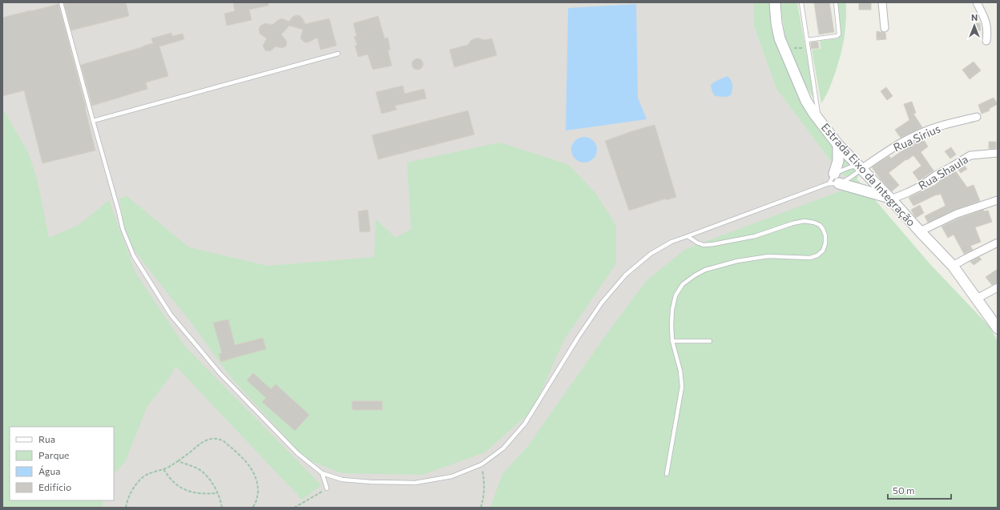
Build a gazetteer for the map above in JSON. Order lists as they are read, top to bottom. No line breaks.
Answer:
{"streets":{"main road":["Estrada Eixo da Integração"],"street":["Rua Sirius","Rua Shaula"]},"crossings":[["Rua Sirius","Estrada Eixo da Integração"],["Rua Shaula","Estrada Eixo da Integração"]],"legend":["Rua","Parque","Água","Edifício"],"scale_bar":"50 m","north":"top"}
